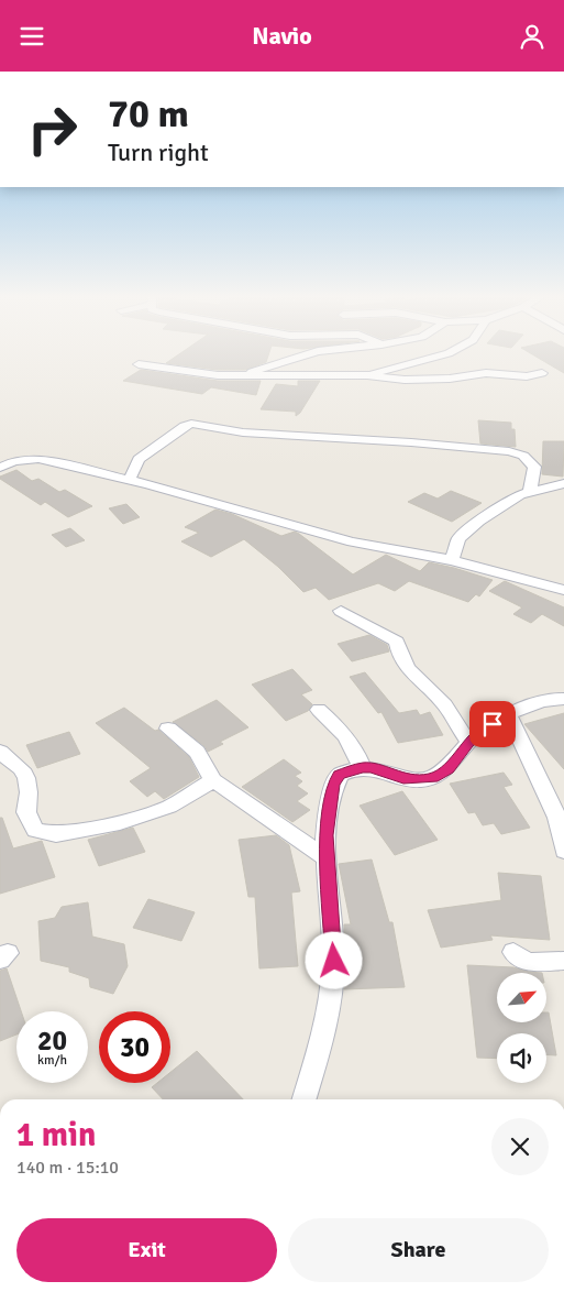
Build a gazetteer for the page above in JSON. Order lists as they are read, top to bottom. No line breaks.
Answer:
{"north":"top right","page":{"header":"Navio","turn":["70 m","Turn right"],"speed":"20 km/h","limit":"30","heading":["1 min","140 m · 15:10"],"buttons":["Exit","Share"]}}
